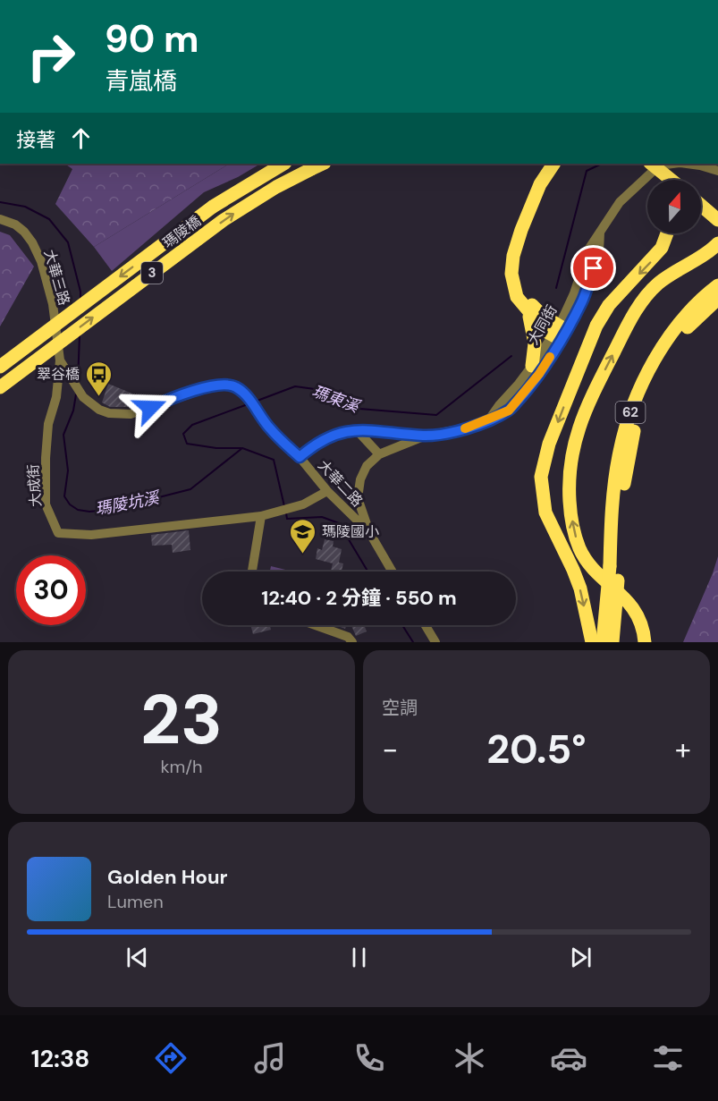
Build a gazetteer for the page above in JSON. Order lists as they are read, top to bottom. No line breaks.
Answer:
{"streets":{"highway":["瑪陵橋","3","62"],"street":["大華三路","大同街","大華二路","大成街"]},"crossings":[["大華三路","大華二路"],["大華三路","大成街"],["大華二路","大成街"]],"water":["瑪東溪","瑪陵坑溪"],"places":{"bus stop":["翠谷橋"],"school or university":["瑪陵國小"]},"north":"top","page":{"turn":["90 m","青嵐橋"],"then":"接著","limit":"30","trip":"12:40 · 2 分鐘 · 550 m","tile":[["23","km/h"],"空調"],"heat":["−","20.5°","+"],"song":["Golden Hour","Lumen"],"tabs":"12:38"}}
